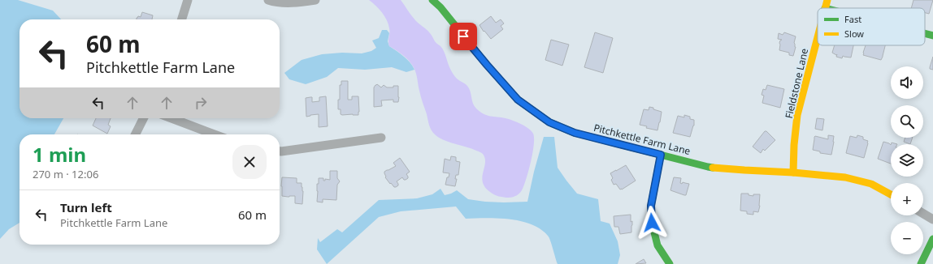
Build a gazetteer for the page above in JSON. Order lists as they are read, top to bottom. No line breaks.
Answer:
{"streets":{"street":["Fieldstone Lane","Pitchkettle Farm Lane"]},"crossings":[["Fieldstone Lane","Pitchkettle Farm Lane"]],"legend":["Fast","Slow"],"page":{"turn":["60 m","Pitchkettle Farm Lane"],"map_buttons":["+","−"],"heading":["1 min","270 m · 12:06"],"list":[{"name":"Turn left","note":"Pitchkettle Farm Lane","value":"60 m"}]}}
